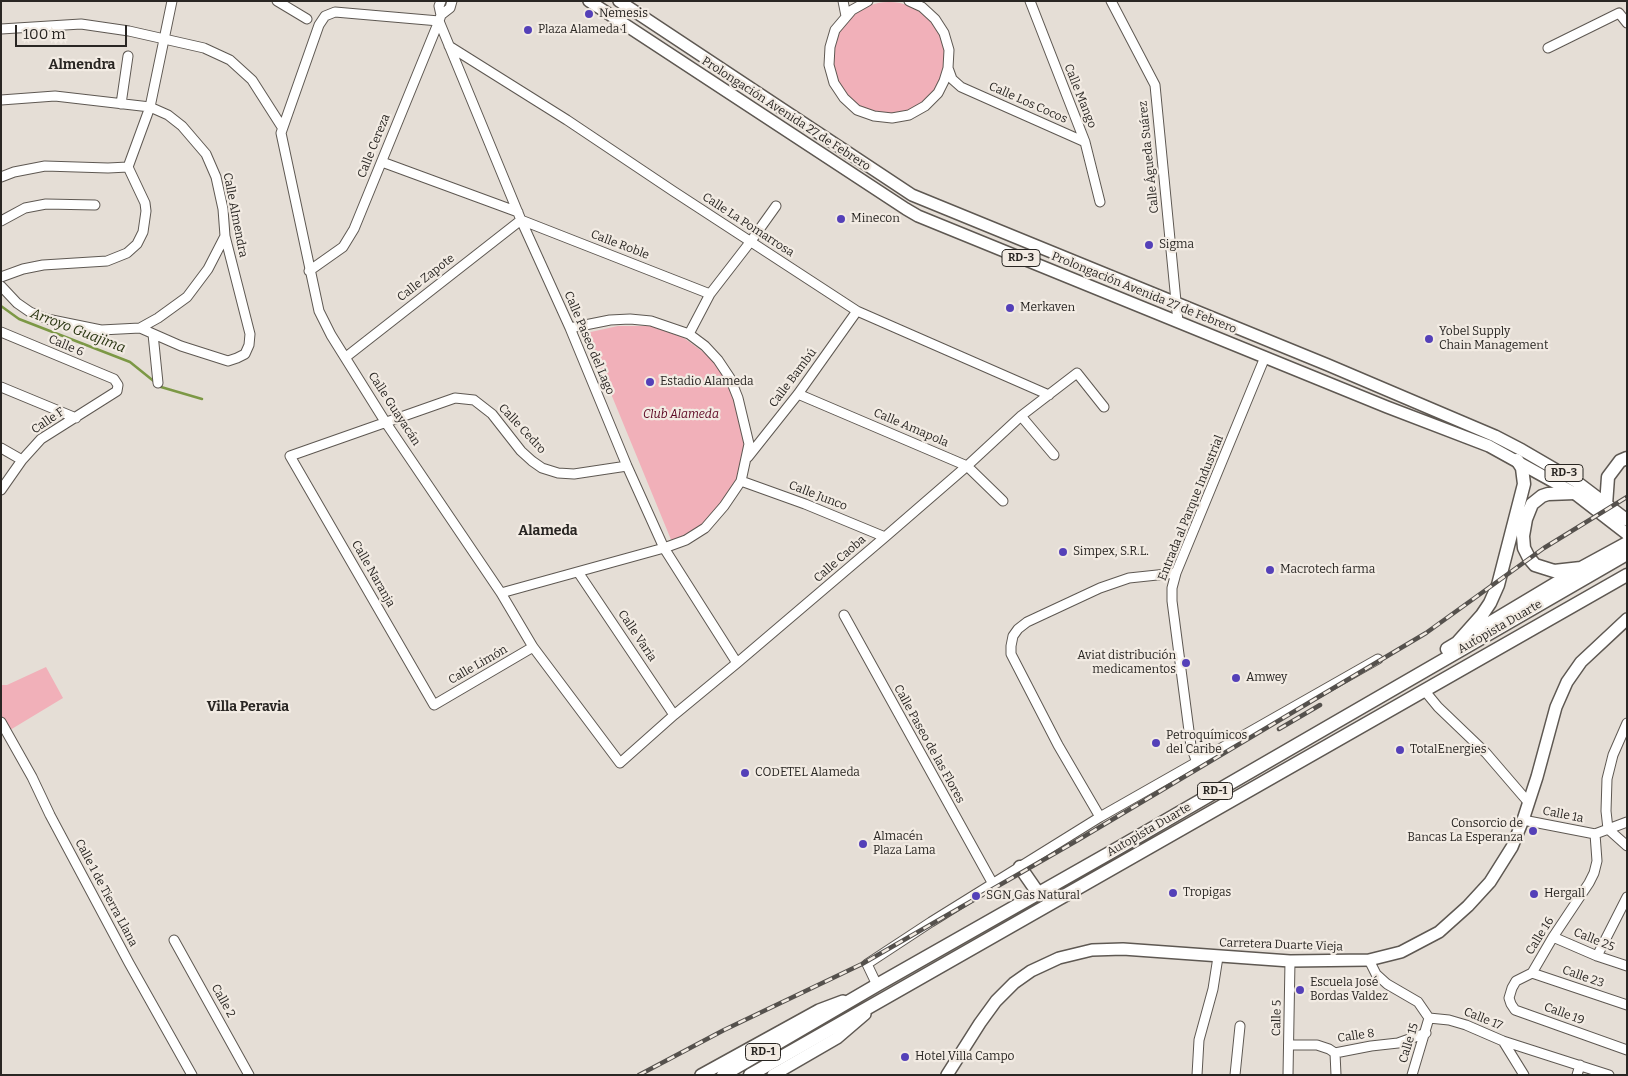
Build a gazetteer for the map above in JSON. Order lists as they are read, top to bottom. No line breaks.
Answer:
{"streets":{"highway":["Autopista Duarte","RD-1"],"main road":["Prolongación Avenida 27 de Febrero","RD-3","Carretera Duarte Vieja"],"street":["Calle Mango","Calle Los Cocos","Calle Cereza","Calle Águeda Suárez","Calle Almendra","Calle La Pomarrosa","Calle Roble","Calle Zapote","Calle Paseo del Lago","Calle 6","Calle Bambú","Calle Guayacán","Calle F","Calle Amapola","Calle Cedro","Calle Junco","Entrada al Parque Industrial","Calle Caoba","Calle Naranja","Calle Varia","Calle Limón","Calle Paseo de las Flores","Calle 1a","Calle 1 de Tierra Llana","Calle 16","Calle 25","Calle 23","Calle 2","Calle 19","Calle 5","Calle 17","Calle 8","Calle 15"]},"crossings":[["Calle Mango","Calle Los Cocos"],["Prolongación Avenida 27 de Febrero","Calle Águeda Suárez"],["Prolongación Avenida 27 de Febrero","Entrada al Parque Industrial"],["Calle Cereza","Calle Roble"],["Calle Cereza","Calle Paseo del Lago"],["Calle Cereza","Calle Guayacán"],["Calle La Pomarrosa","Calle Paseo del Lago"],["Calle La Pomarrosa","Calle Bambú"],["Calle La Pomarrosa","Calle Caoba"],["Calle Roble","Calle Zapote"],["Calle Roble","Calle Paseo del Lago"],["Calle Zapote","Calle Paseo del Lago"],["Calle Zapote","Calle Guayacán"],["Calle Paseo del Lago","Calle Guayacán"],["Calle Paseo del Lago","Calle Cedro"],["Calle Paseo del Lago","Calle Caoba"],["Calle 6","Calle F"],["Calle Bambú","Calle Amapola"],["Calle Guayacán","Calle Cedro"],["Calle Guayacán","Calle Caoba"],["Calle Guayacán","Calle Limón"],["Calle Amapola","Calle Caoba"],["Calle Cedro","Calle Naranja"],["Calle Junco","Calle Caoba"],["Calle Caoba","Calle Varia"],["Calle Naranja","Calle Limón"],["Calle 1a","Calle 16"],["Calle 1a","Carretera Duarte Vieja"],["Calle 16","Calle 25"],["Calle 16","Calle 23"],["Calle 16","Calle 19"],["Carretera Duarte Vieja","Calle 5"],["Calle 5","Calle 8"],["Calle 17","Calle 15"],["Calle 8","Calle 15"]],"districts":["Almendra","Alameda","Villa Peravia"],"water":["Arroyo Guajima"],"parks":["Club Alameda"],"places":["Nemesis","Plaza Alameda 1","Minecon","Sigma","Merkaven","Yobel Supply Chain Management","Estadio Alameda","Simpex, S.R.L.","Macrotech farma","Aviat distribución medicamentos","Amwey","Petroquímicos del Caribe","TotalEnergies","CODETEL Alameda","Consorcio de Bancas La Esperanza","Almacén Plaza Lama","Tropigas","Hergall","SGN Gas Natural","Escuela José Bordas Valdez","Hotel Villa Campo"],"scale_bar":"100 m"}
